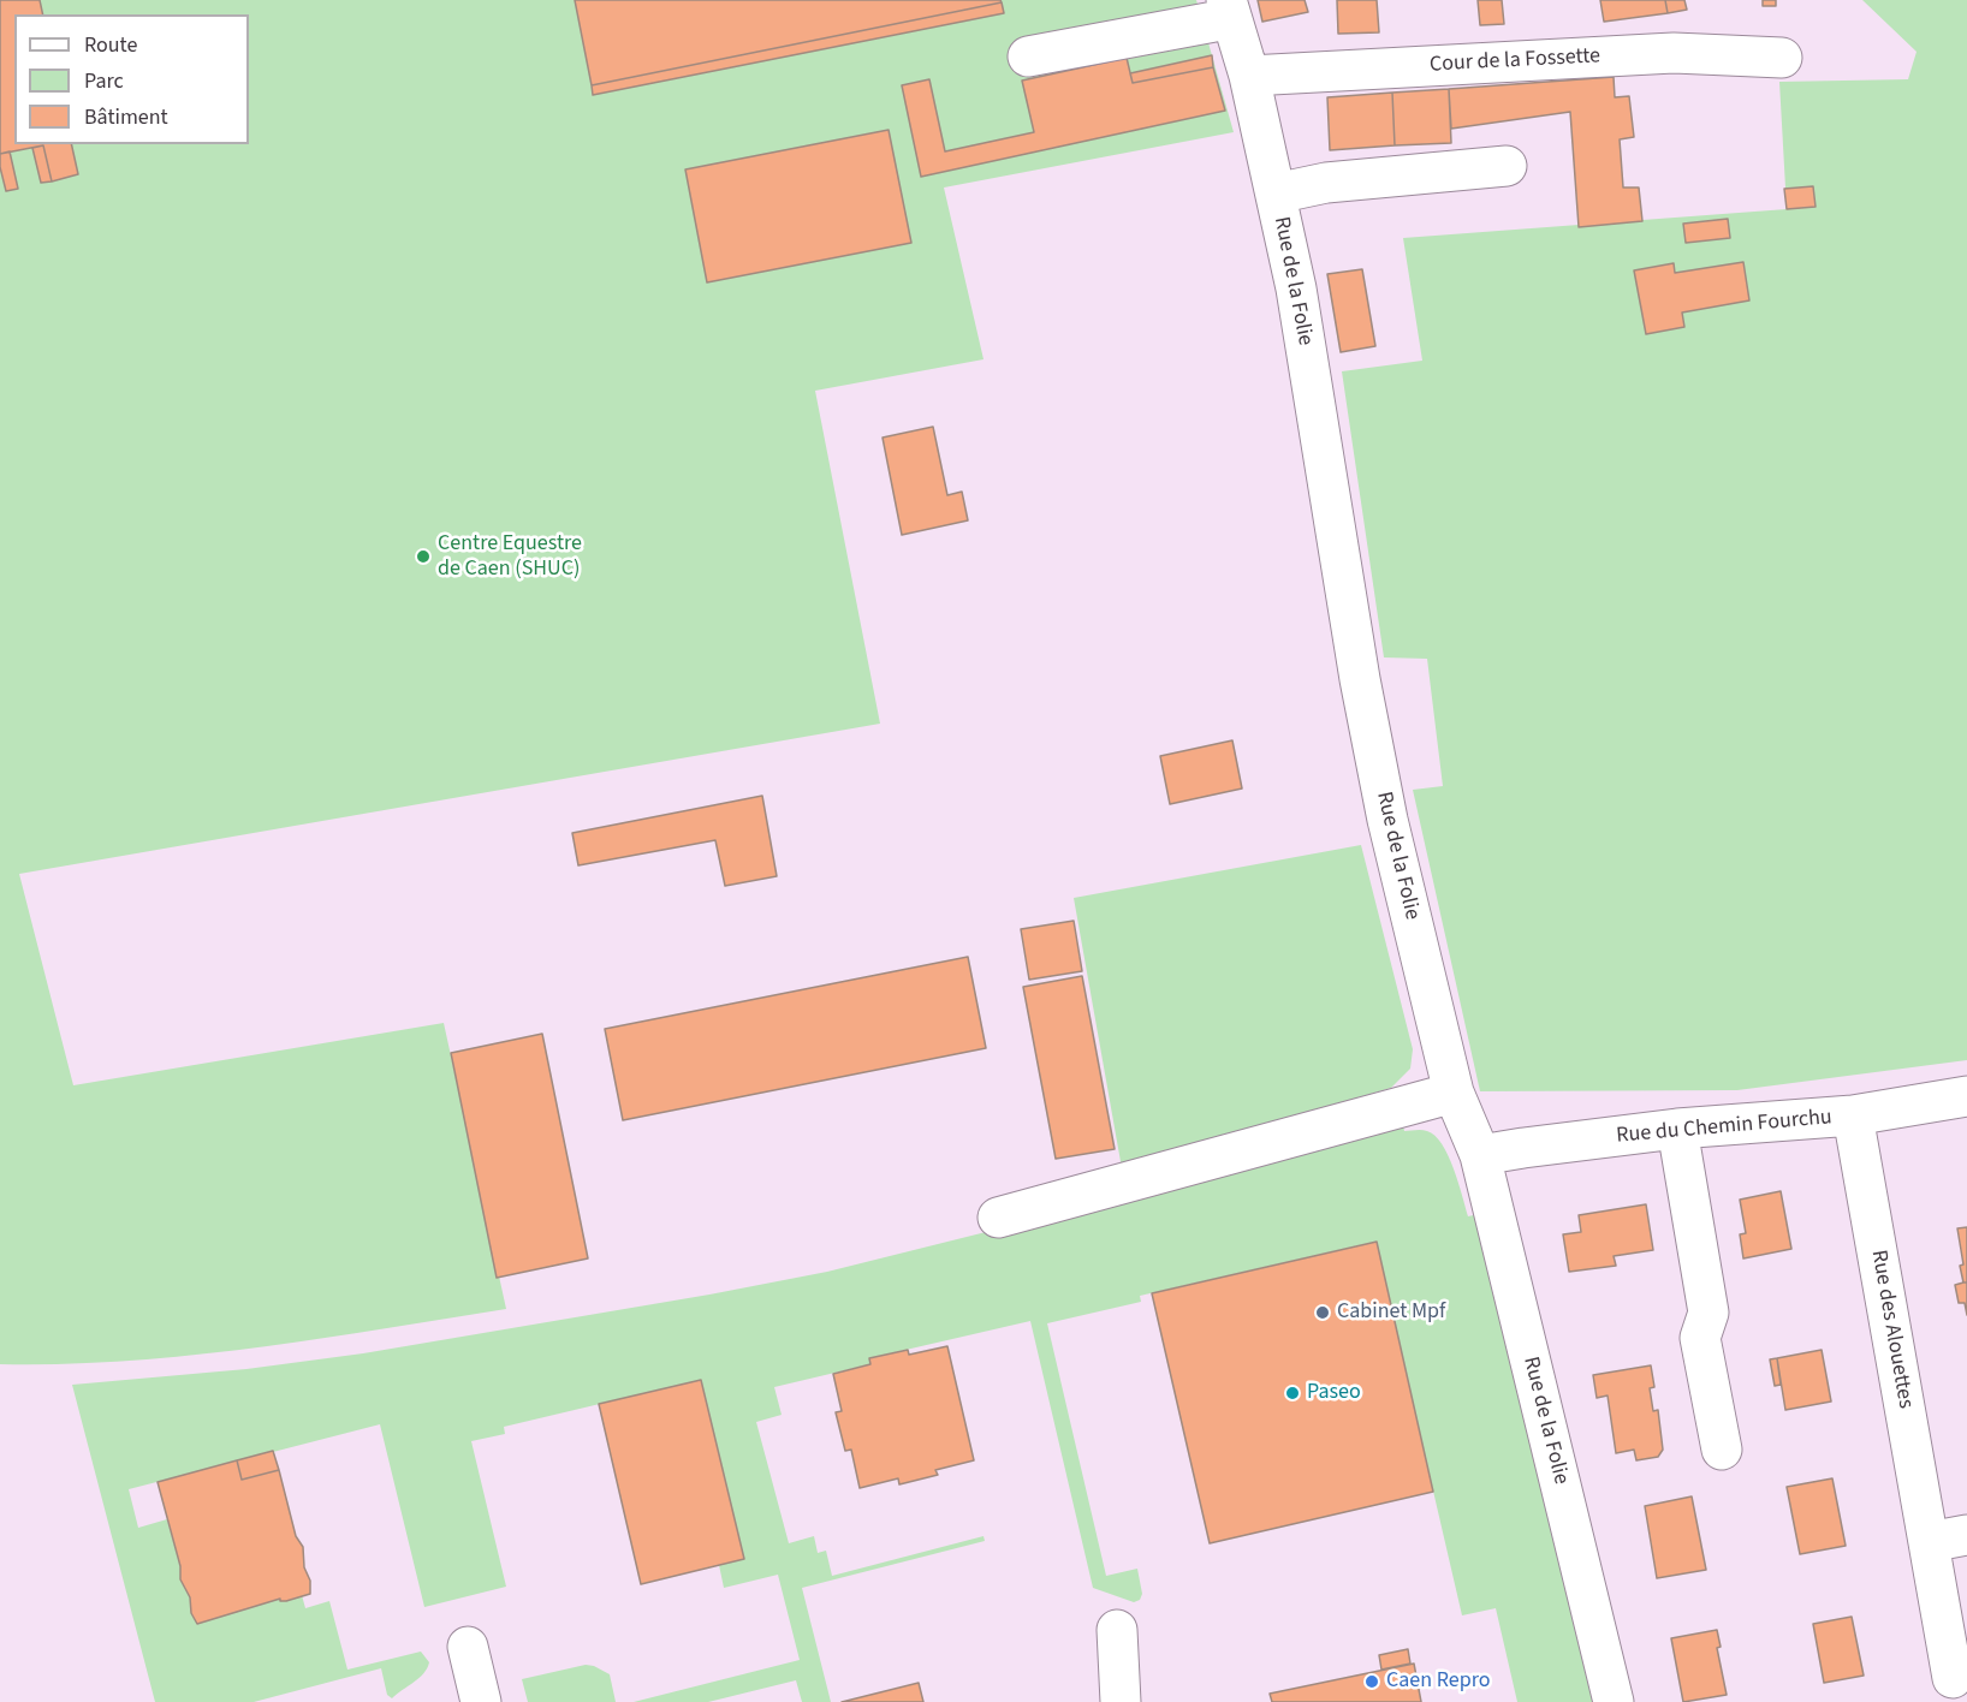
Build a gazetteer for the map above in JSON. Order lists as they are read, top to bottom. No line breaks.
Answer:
{"streets":{"street":["Cour de la Fossette","Rue de la Folie","Rue du Chemin Fourchu","Rue des Alouettes"]},"crossings":[["Cour de la Fossette","Rue de la Folie"],["Rue de la Folie","Rue du Chemin Fourchu"],["Rue du Chemin Fourchu","Rue des Alouettes"]],"places":["Centre Equestre de Caen (SHUC)","Cabinet Mpf","Paseo","Caen Repro"],"legend":["Route","Parc","Bâtiment"]}
